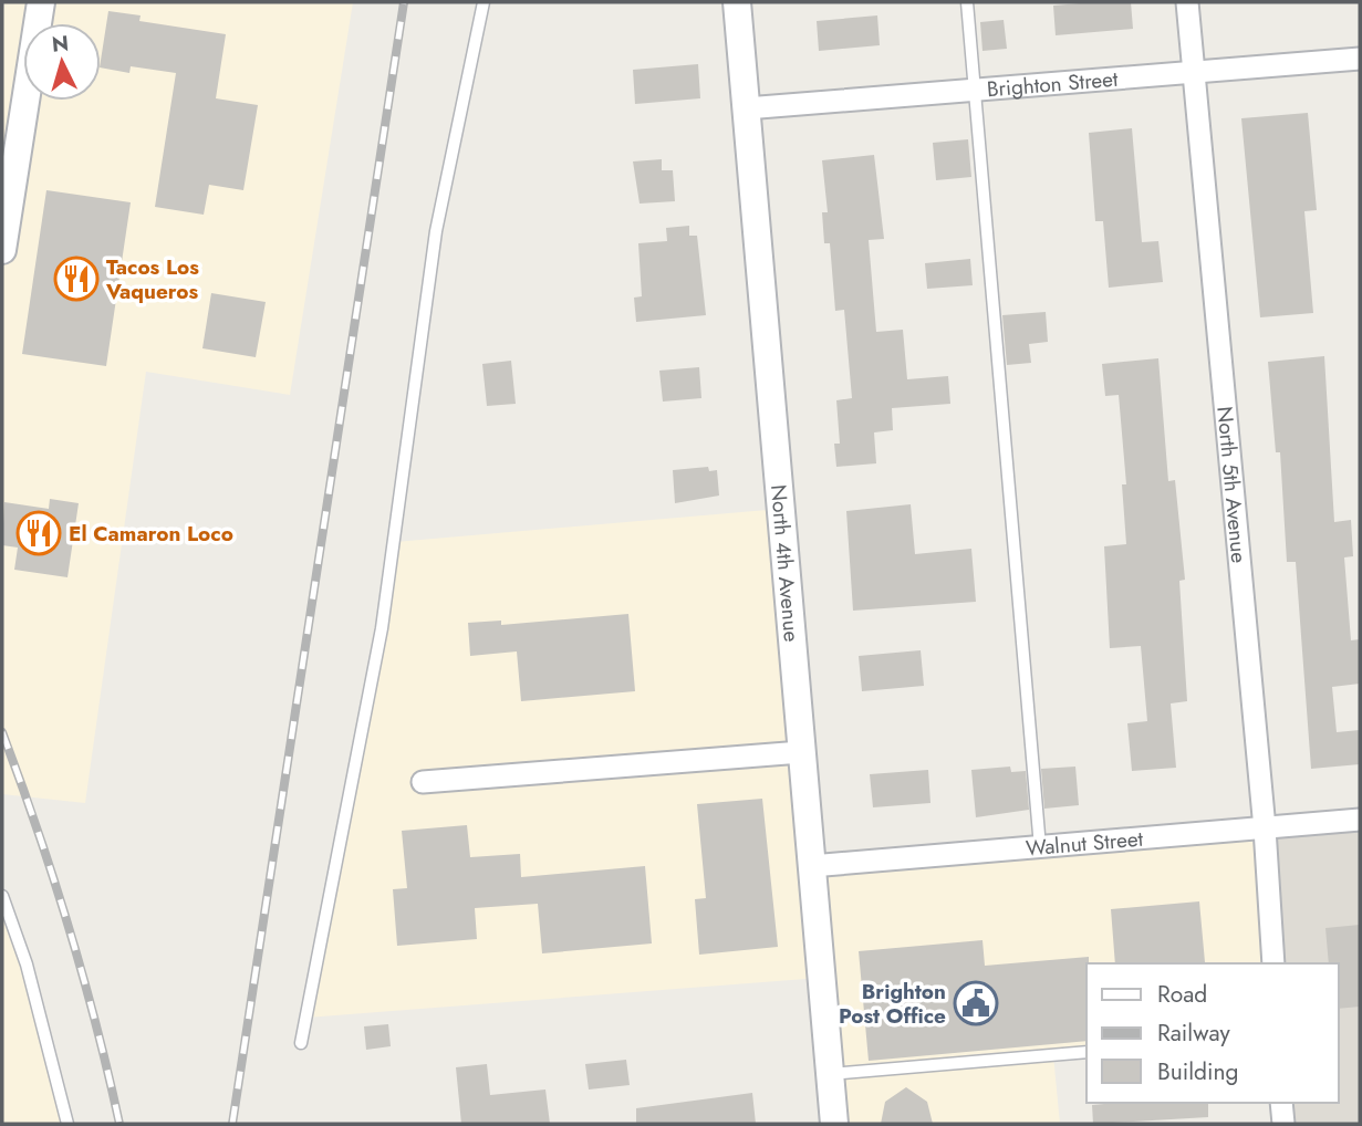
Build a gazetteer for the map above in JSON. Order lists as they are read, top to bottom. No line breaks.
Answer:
{"streets":{"street":["Brighton Street","North 5th Avenue","North 4th Avenue","Walnut Street"]},"crossings":[["Brighton Street","North 5th Avenue"],["Brighton Street","North 4th Avenue"],["North 5th Avenue","Walnut Street"],["North 4th Avenue","Walnut Street"]],"places":{"restaurant":["Tacos Los Vaqueros","El Camaron Loco"],"public building":["Brighton Post Office"]},"legend":["Road","Railway","Building"],"north":"top"}
